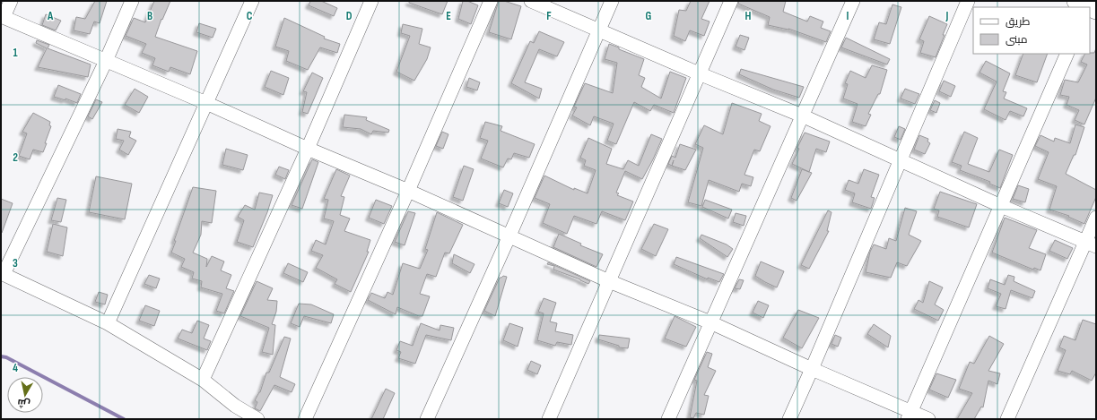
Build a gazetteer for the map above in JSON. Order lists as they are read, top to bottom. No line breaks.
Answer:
{"legend":["طريق","مبنى"],"north":"bottom","grid":{"columns":["A","B","C","D","E","F","G","H","I","J"],"rows":["1","2","3","4"]}}
